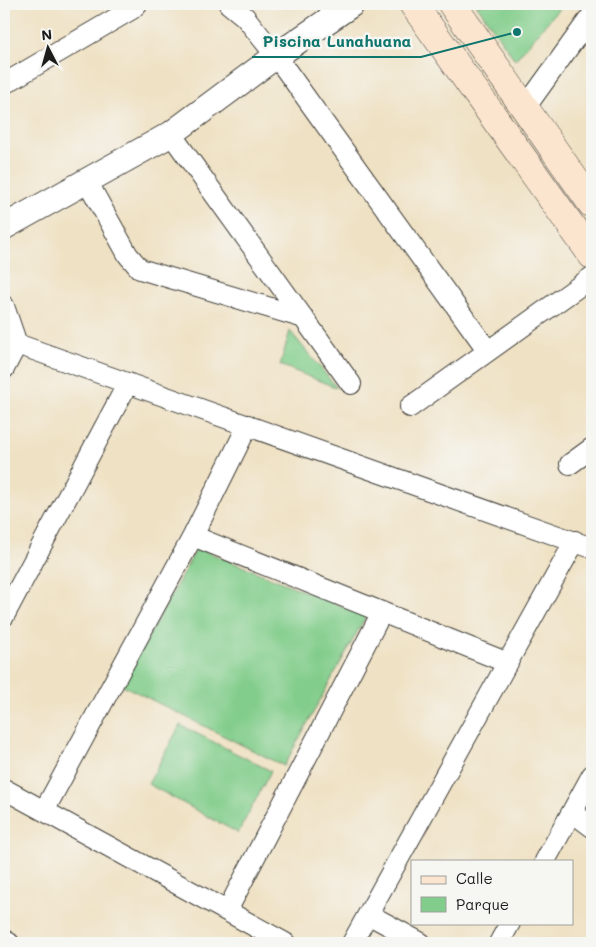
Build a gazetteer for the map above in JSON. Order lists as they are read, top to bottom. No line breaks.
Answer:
{"places":["Piscina Lunahuana"],"legend":["Calle","Parque"],"north":"top"}
